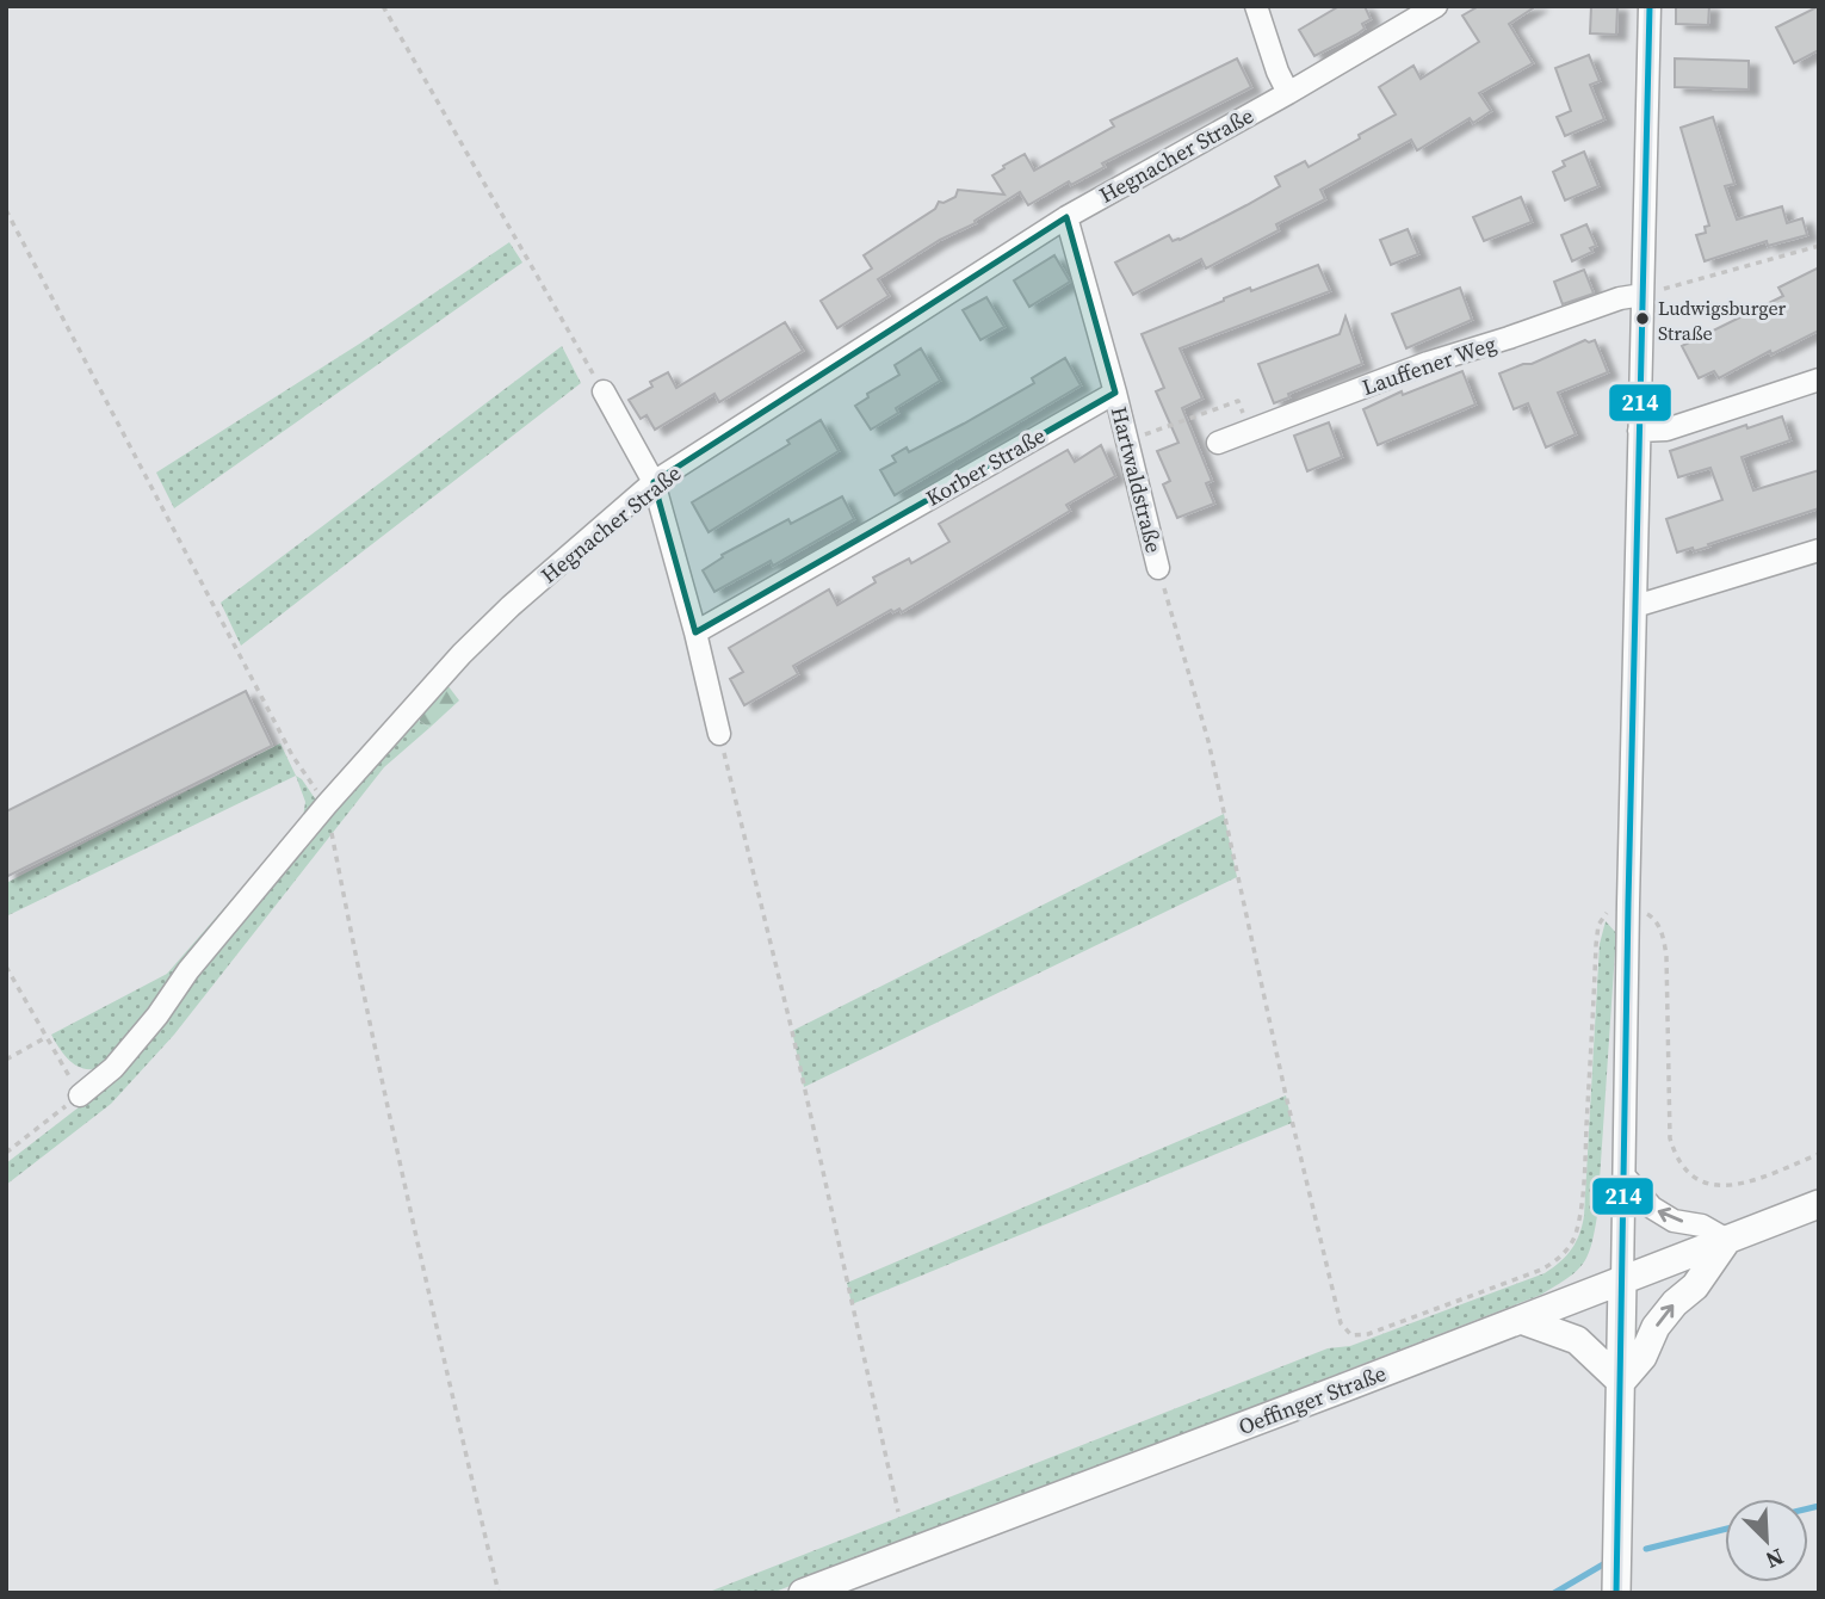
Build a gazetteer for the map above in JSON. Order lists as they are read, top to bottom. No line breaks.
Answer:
{"streets":{"main road":["Oeffinger Straße"],"street":["Hegnacher Straße","Lauffener Weg","Korber Straße","Hartwaldstraße"]},"crossings":[["Korber Straße","Hartwaldstraße"]],"places":["Ludwigsburger Straße"],"lines":["transit line 214"],"north":"bottom right"}
